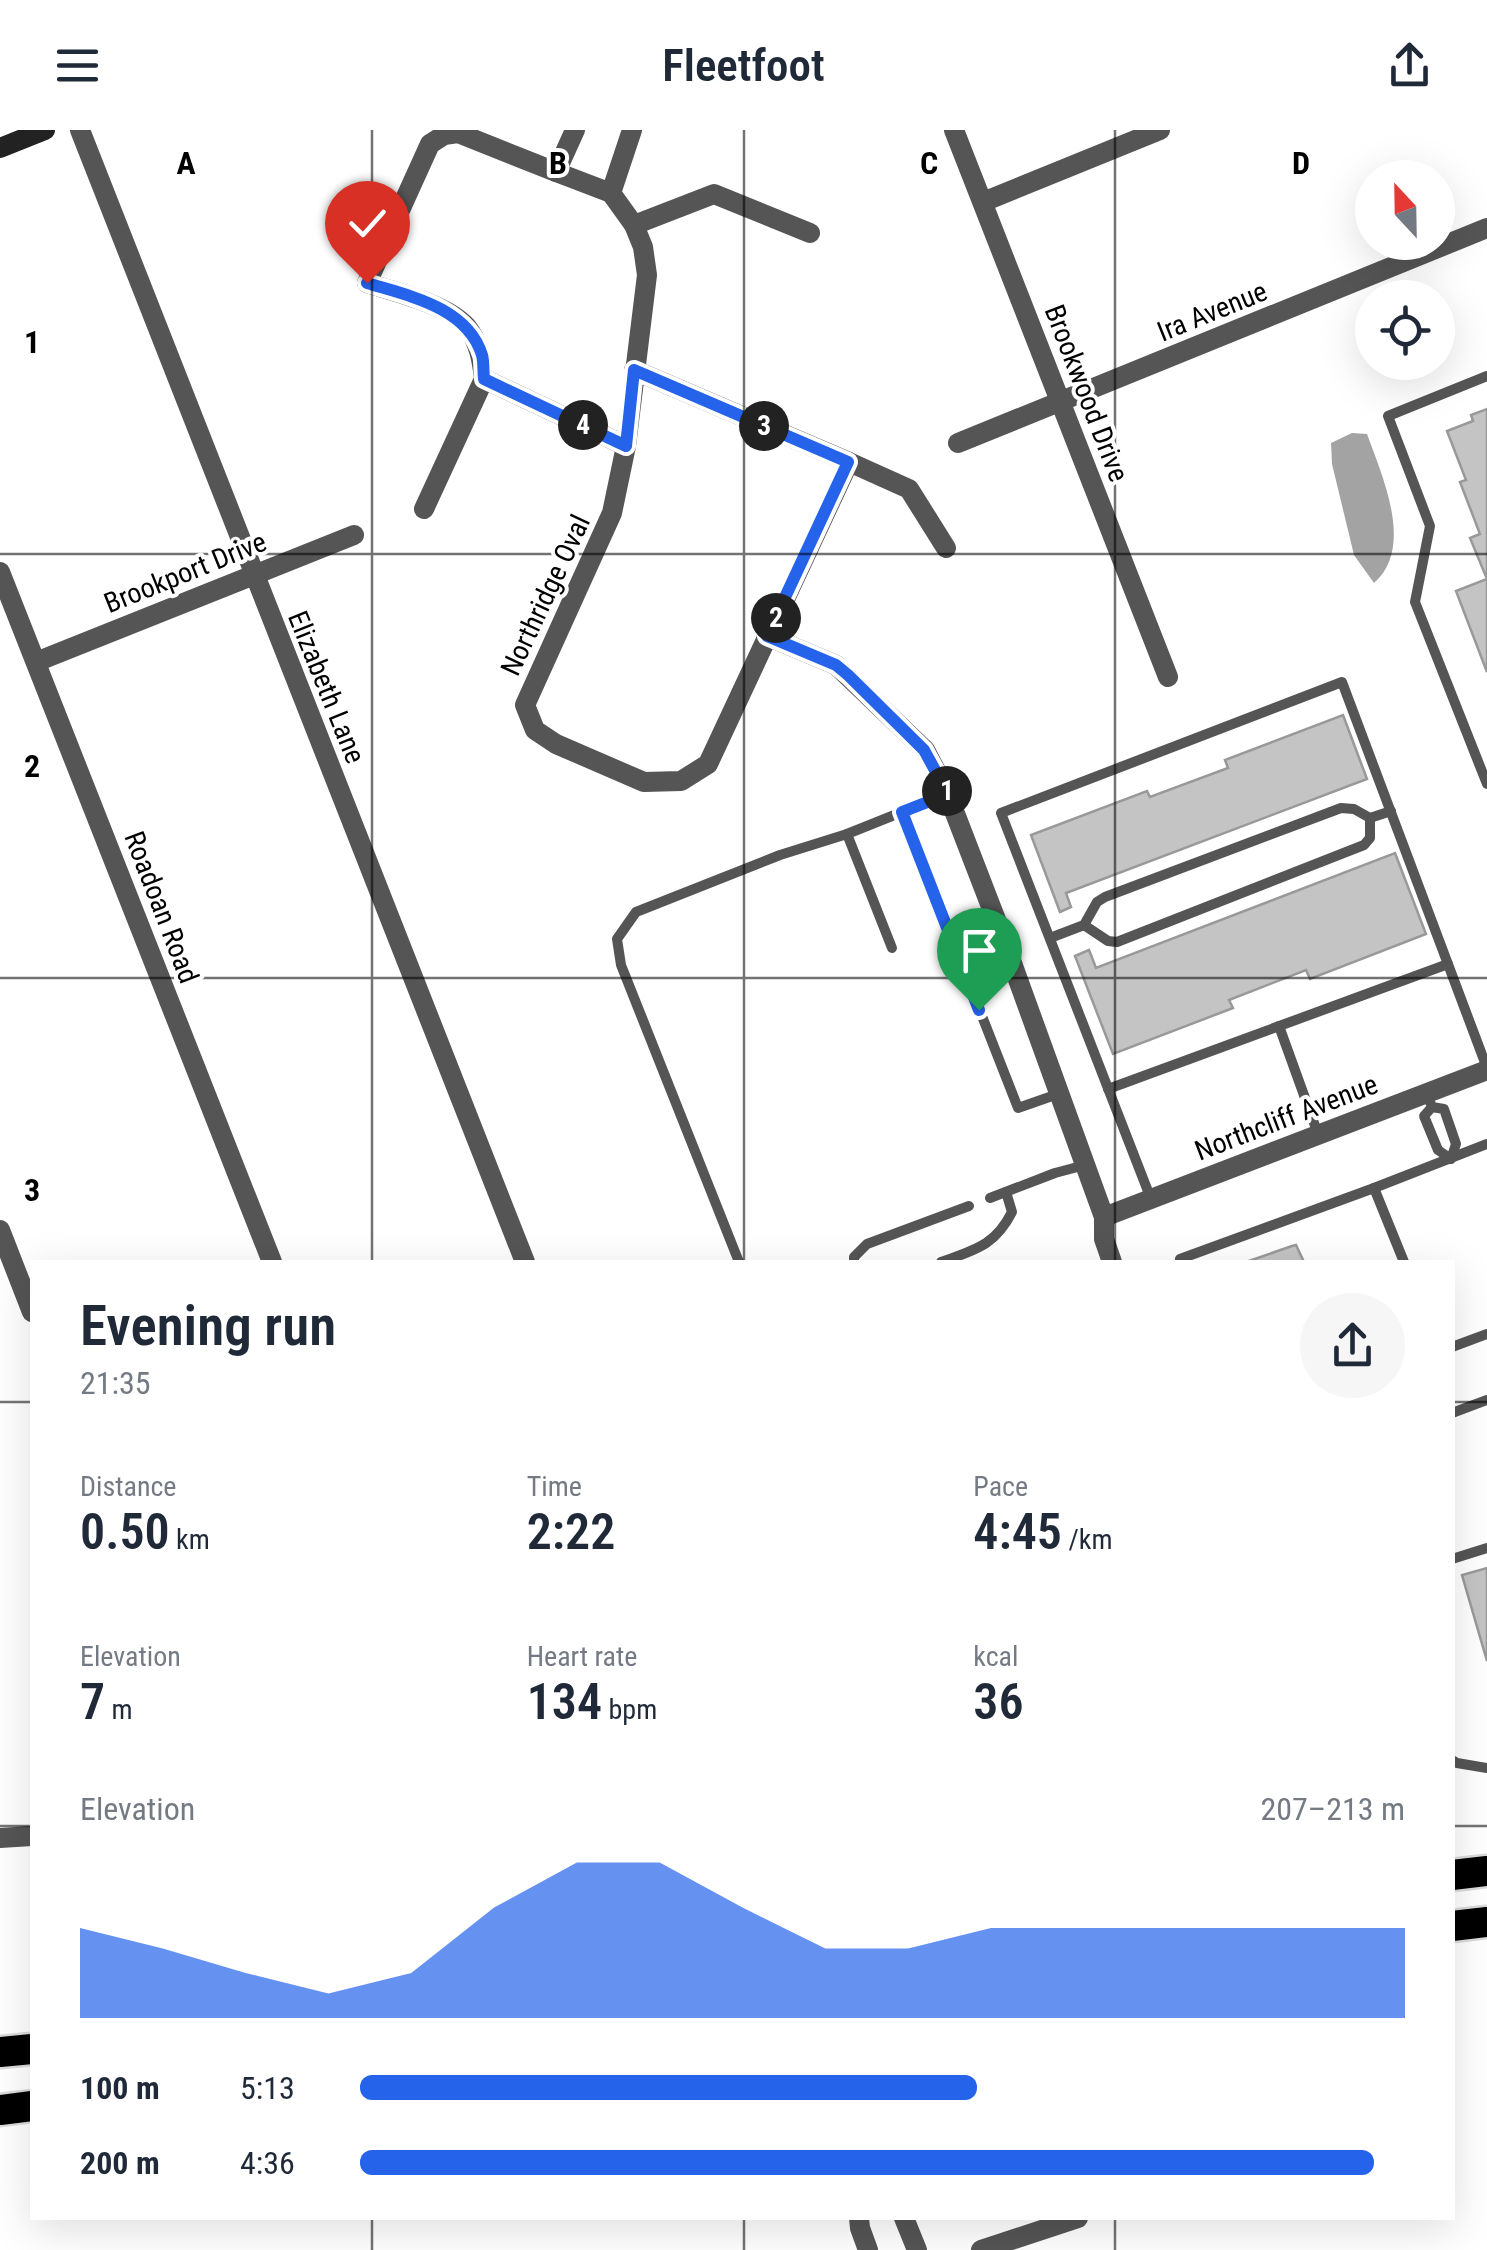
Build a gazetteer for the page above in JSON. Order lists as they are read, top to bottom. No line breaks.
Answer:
{"streets":{"street":["Ira Avenue","Brookwood Drive","Brookport Drive","Northridge Oval","Elizabeth Lane","Roadoan Road","Northcliff Avenue"]},"crossings":[["Ira Avenue","Brookwood Drive"],["Brookport Drive","Elizabeth Lane"],["Brookport Drive","Roadoan Road"]],"north":"top","page":{"header":"Fleetfoot","pins":["4","3","2","1"],"heading":["Evening run","21:35"],"stats":[["Distance","0.50 km"],["Time","2:22"],["Pace","4:45 /km"],["Elevation","7 m"],["Heart rate","134 bpm"],["kcal","36"]],"chart":["Elevation","207–213 m"],"list":[{"name":"100 m","note":"5:13"},{"name":"200 m","note":"4:36"}]},"grid":{"columns":["A","B","C","D"],"rows":["1","2","3"]}}
